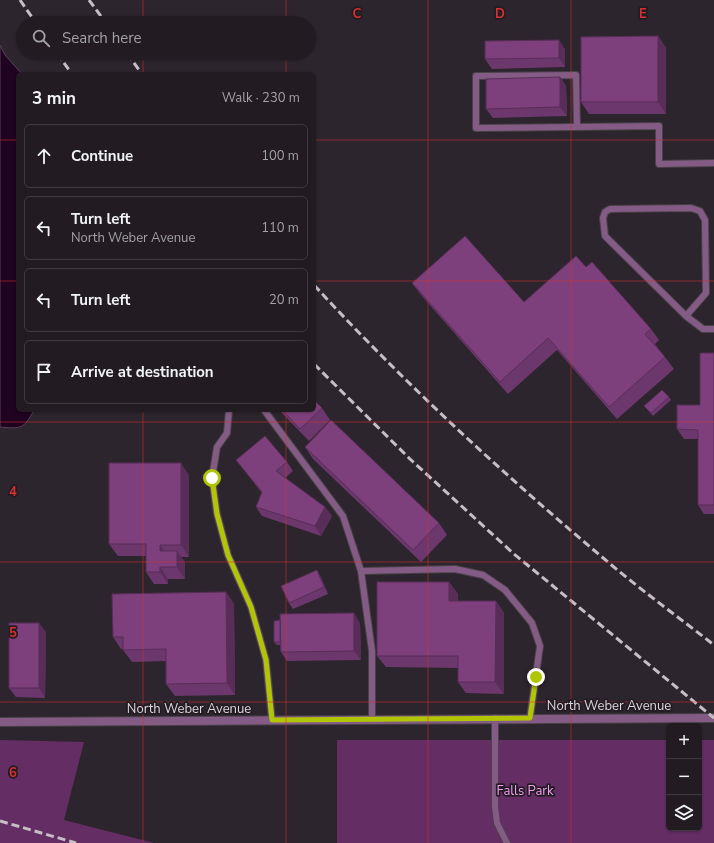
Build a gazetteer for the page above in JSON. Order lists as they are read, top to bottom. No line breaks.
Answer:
{"streets":{"street":["North Weber Avenue"]},"parks":["Falls Park"],"page":{"search":"Search here","heading":["3 min","Walk · 230 m"],"list":[["Continue","100 m"],["Turn left","North Weber Avenue","110 m"],["Turn left","20 m"],"Arrive at destination"],"map_buttons":["+","−"]},"grid":{"columns":["C","D","E"],"rows":["4","5","6"]}}
